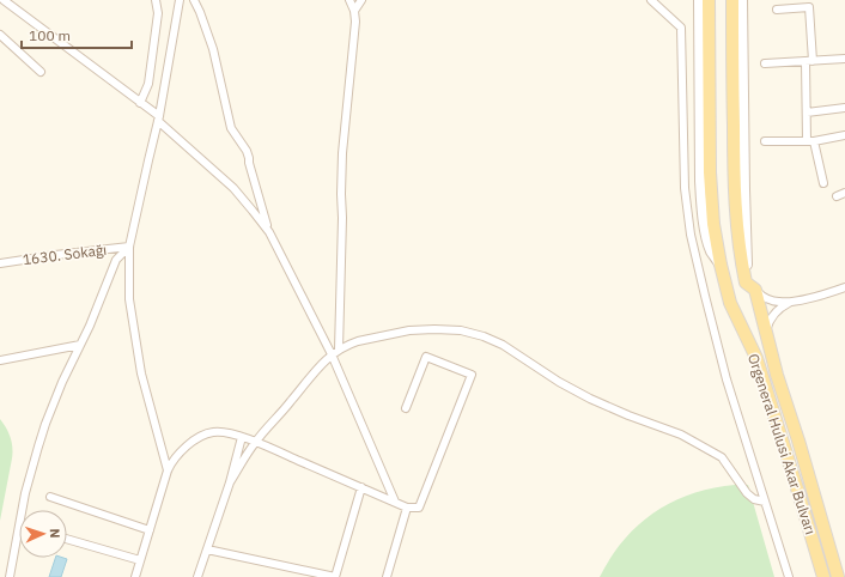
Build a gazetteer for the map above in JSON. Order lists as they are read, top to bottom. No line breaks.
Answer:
{"streets":{"main road":["Orgeneral Hulusi Akar Bulvarı"],"street":["1630. Sokağı"]},"scale_bar":"100 m","north":"right"}
